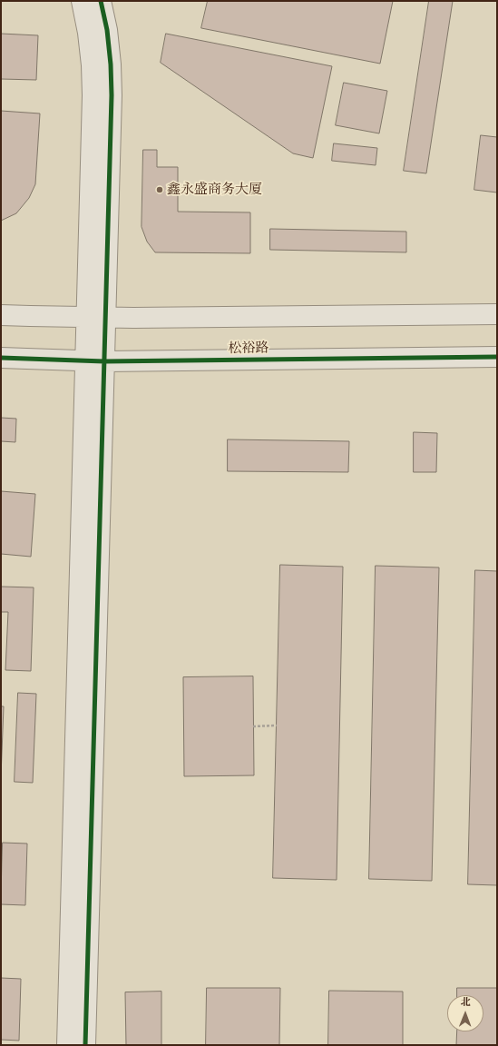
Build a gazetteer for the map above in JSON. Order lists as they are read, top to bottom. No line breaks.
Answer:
{"streets":{"street":["松裕路"]},"places":["鑫永盛商务大厦"],"north":"top"}
